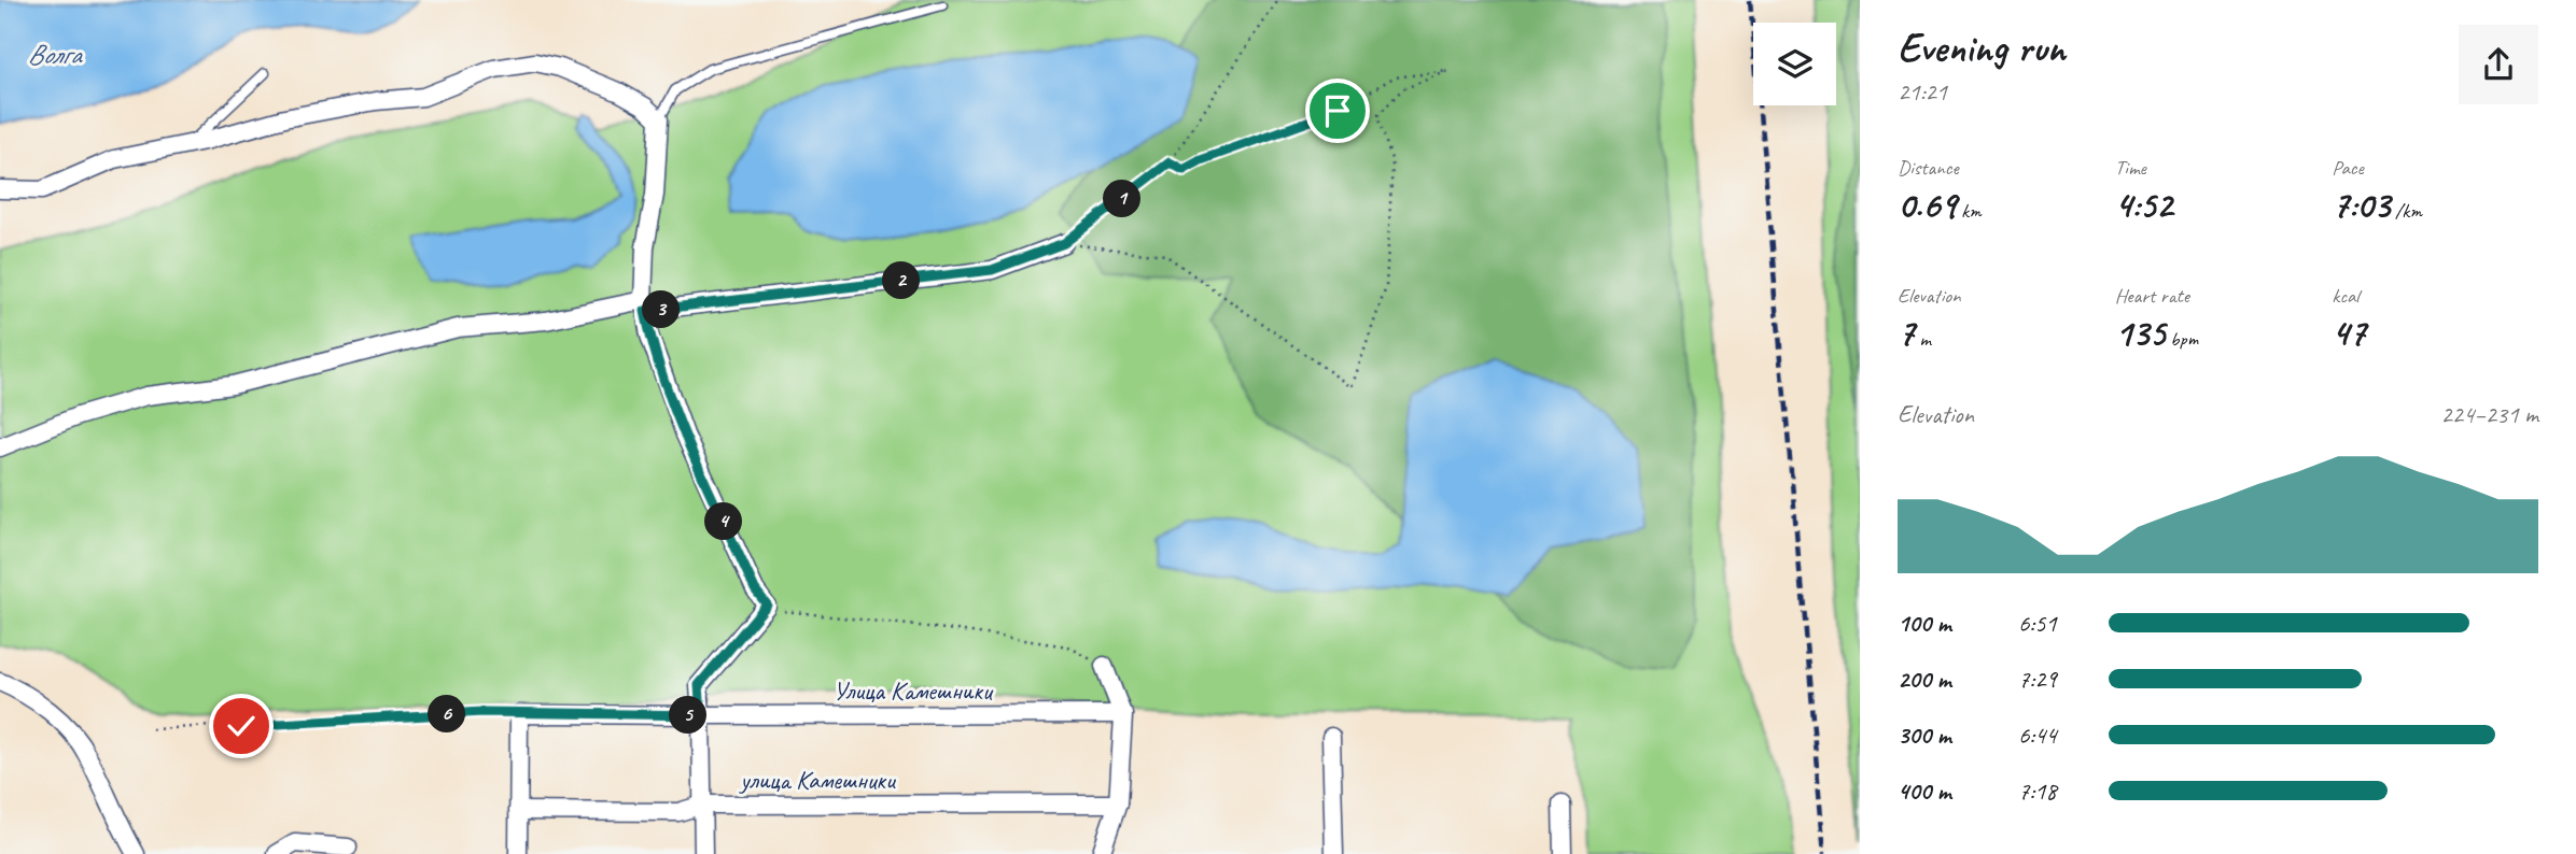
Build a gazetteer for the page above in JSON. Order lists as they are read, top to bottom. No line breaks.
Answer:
{"streets":{"street":["Улица Камешники","улица Камешники"]},"water":["Волга"],"page":{"heading":["Evening run","21:21"],"stats":[["Distance","0.69 km"],["Time","4:52"],["Pace","7:03 /km"],["Elevation","7 m"],["Heart rate","135 bpm"],["kcal","47"]],"pins":["1","2","3","4","6","5"],"chart":["Elevation","224–231 m"],"list":[{"name":"100 m","note":"6:51"},{"name":"200 m","note":"7:29"},{"name":"300 m","note":"6:44"},{"name":"400 m","note":"7:18"}]}}
